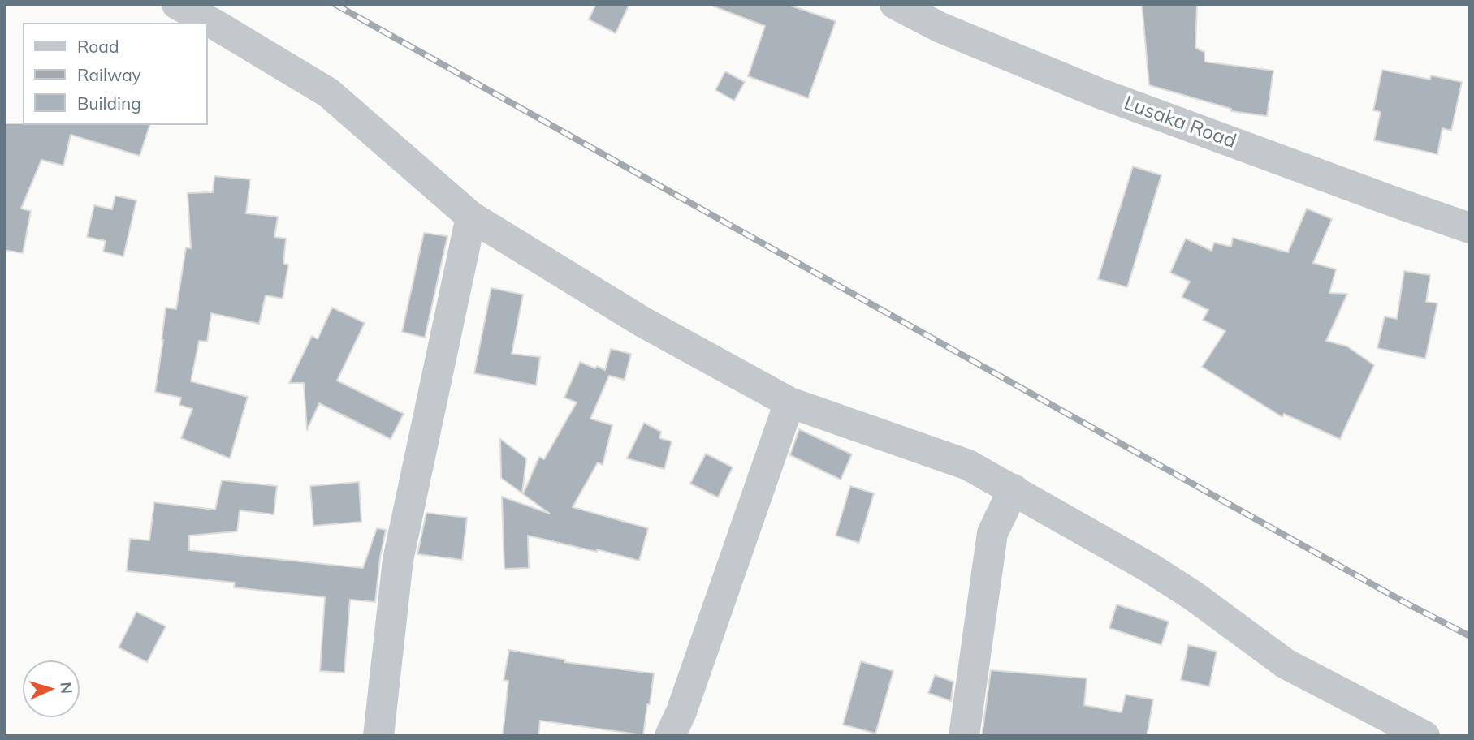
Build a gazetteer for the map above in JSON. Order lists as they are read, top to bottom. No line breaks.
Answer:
{"streets":{"street":["Lusaka Road"]},"legend":["Road","Railway","Building"],"north":"right"}
